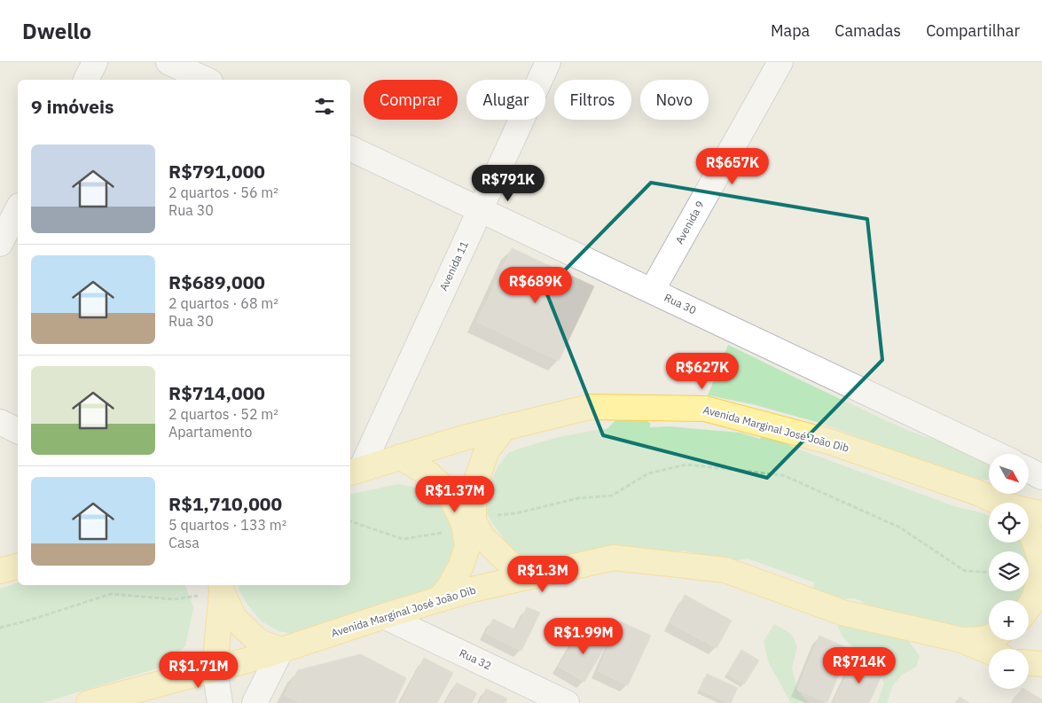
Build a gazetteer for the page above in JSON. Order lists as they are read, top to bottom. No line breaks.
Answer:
{"streets":{"main road":["Avenida Marginal José João Dib"],"street":["Avenida 9","Avenida 11","Rua 30","Rua 32"]},"crossings":[["Avenida 9","Rua 30"],["Avenida 11","Rua 30"],["Avenida 11","Avenida Marginal José João Dib"],["Avenida Marginal José João Dib","Rua 32"]],"north":"bottom right","page":{"header":"Dwello","nav":["Mapa","Camadas","Compartilhar"],"chip":["Comprar","Alugar","Filtros","Novo"],"heading":"9 imóveis","list":[{"name":"R$791,000","note":"2 quartos · 56 m² · Rua 30"},{"name":"R$689,000","note":"2 quartos · 68 m² · Rua 30"},{"name":"R$714,000","note":"2 quartos · 52 m² · Apartamento"},{"name":"R$1,710,000","note":"5 quartos · 133 m² · Casa"}],"price":["R$657K","R$791K","R$689K","R$627K","R$1.37M","R$1.3M","R$1.99M","R$714K","R$1.71M"],"map_buttons":["+","−"]}}
